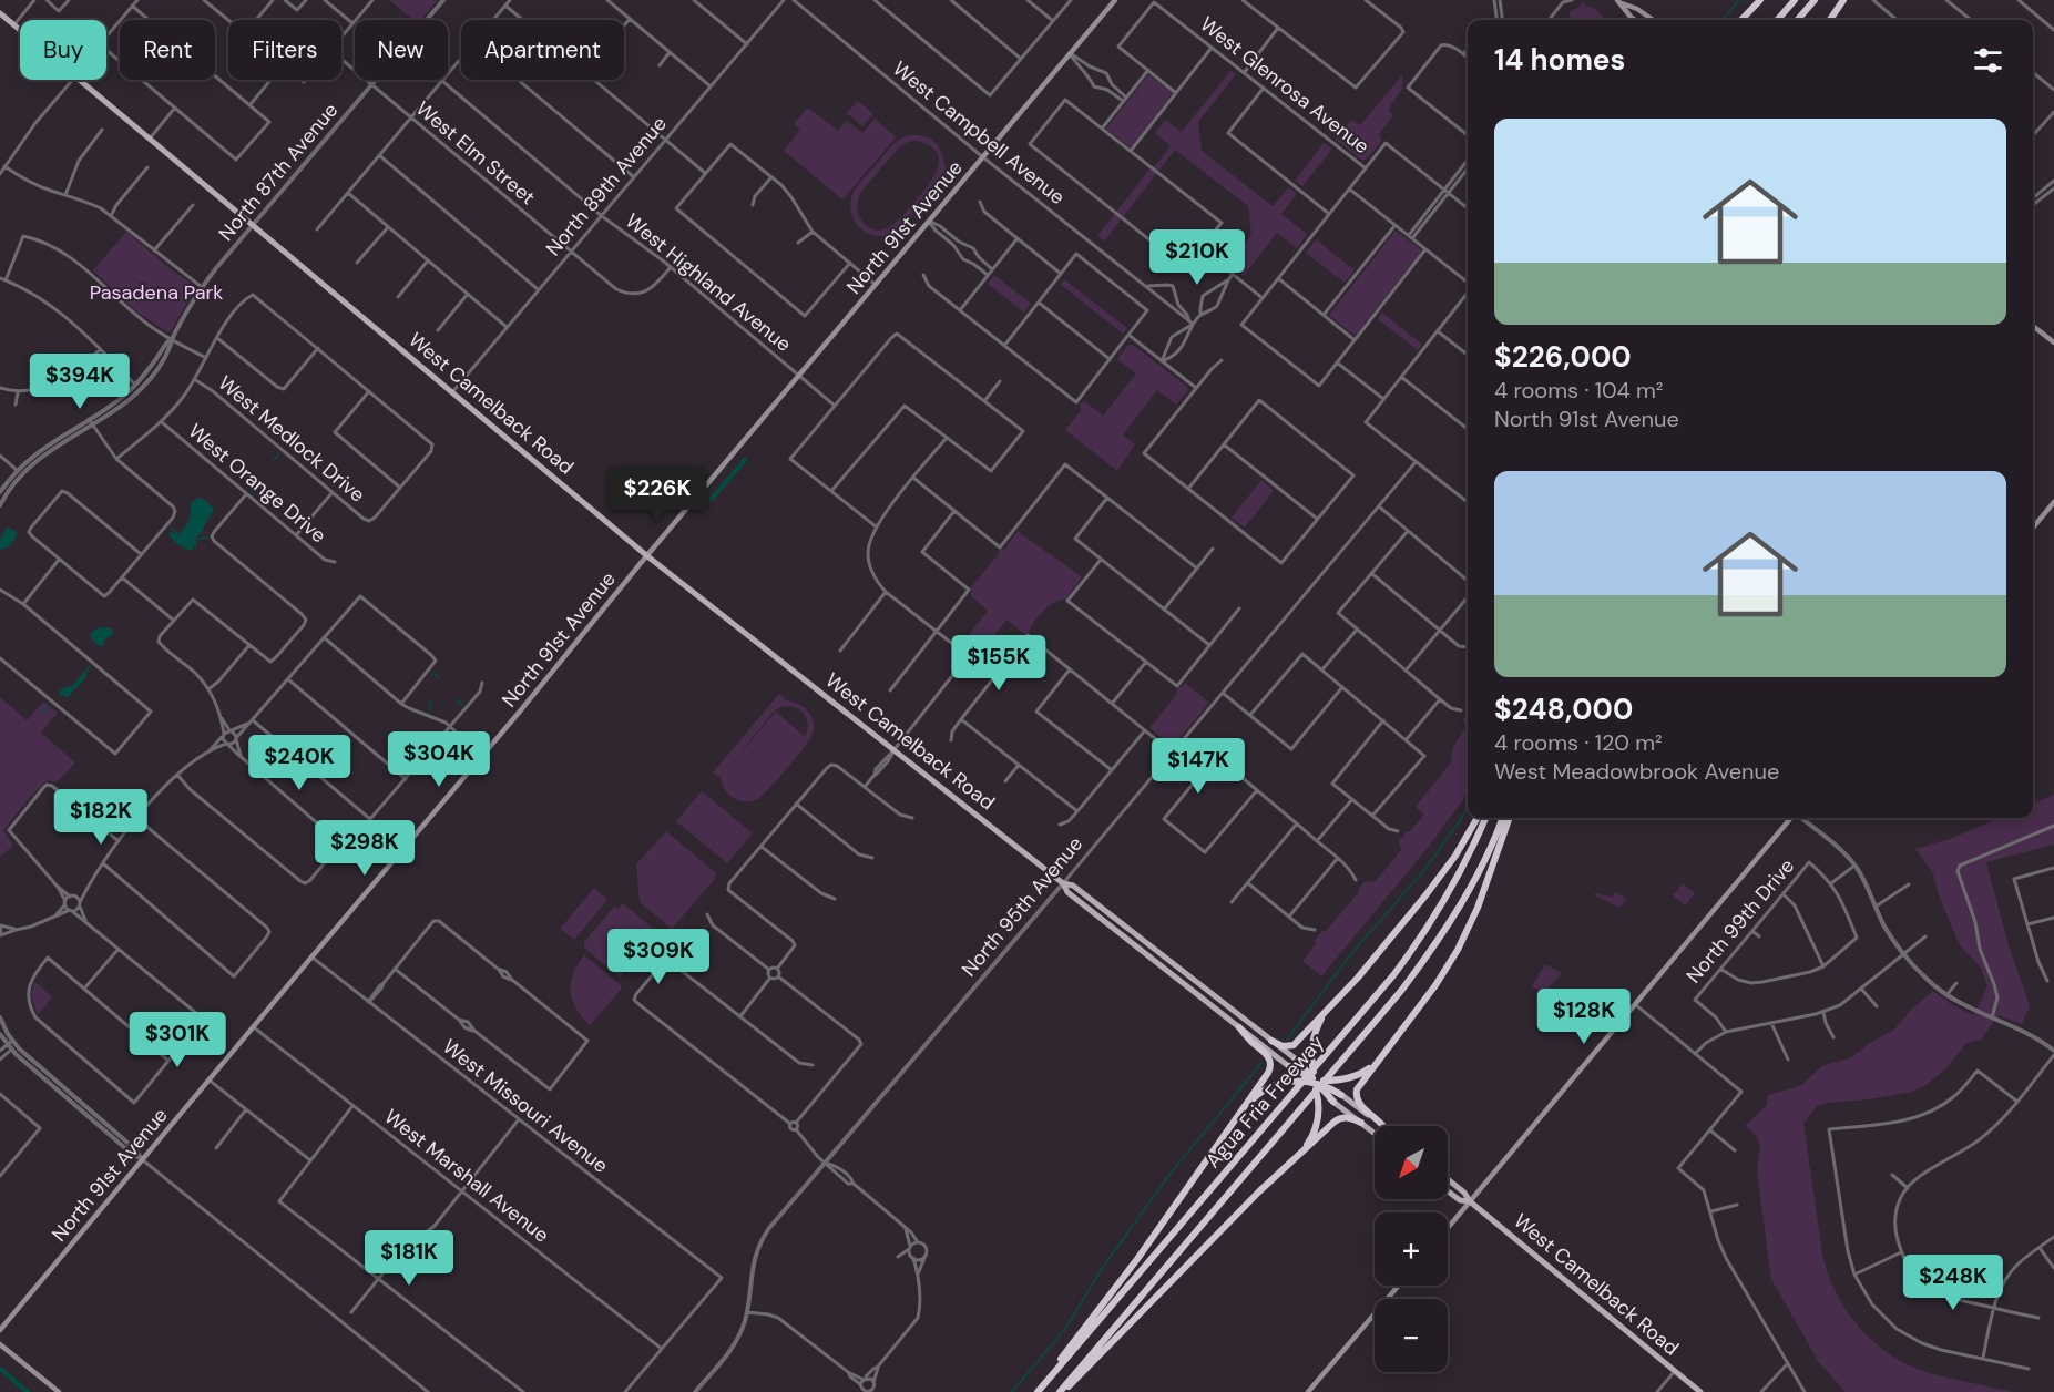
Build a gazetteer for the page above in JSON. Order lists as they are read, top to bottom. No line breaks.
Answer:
{"streets":{"highway":["Agua Fria Freeway"],"main road":["North 91st Avenue","West Camelback Road"],"street":["West Glenrosa Avenue","West Campbell Avenue","West Elm Street","North 87th Avenue","North 89th Avenue","West Highland Avenue","West Medlock Drive","West Orange Drive","North 95th Avenue","North 99th Drive","West Missouri Avenue","West Marshall Avenue"]},"crossings":[["West Campbell Avenue","North 91st Avenue"],["West Elm Street","North 87th Avenue"],["West Elm Street","North 89th Avenue"],["West Elm Street","West Highland Avenue"],["North 87th Avenue","West Camelback Road"],["North 89th Avenue","West Highland Avenue"],["North 89th Avenue","West Camelback Road"],["North 91st Avenue","West Highland Avenue"],["North 91st Avenue","West Camelback Road"],["North 91st Avenue","West Missouri Avenue"],["North 91st Avenue","West Marshall Avenue"],["West Camelback Road","North 95th Avenue"],["West Missouri Avenue","West Marshall Avenue"]],"parks":["Pasadena Park"],"north":"bottom left","page":{"chip":["Buy","Rent","Filters","New","Apartment"],"heading":"14 homes","list":[{"name":"$226,000","note":"4 rooms · 104 m² · North 91st Avenue"},{"name":"$248,000","note":"4 rooms · 120 m² · West Meadowbrook Avenue"}],"price":["$210K","$394K","$226K","$155K","$304K","$240K","$147K","$182K","$298K","$309K","$128K","$301K","$181K","$248K"],"map_buttons":["+","−"]}}
